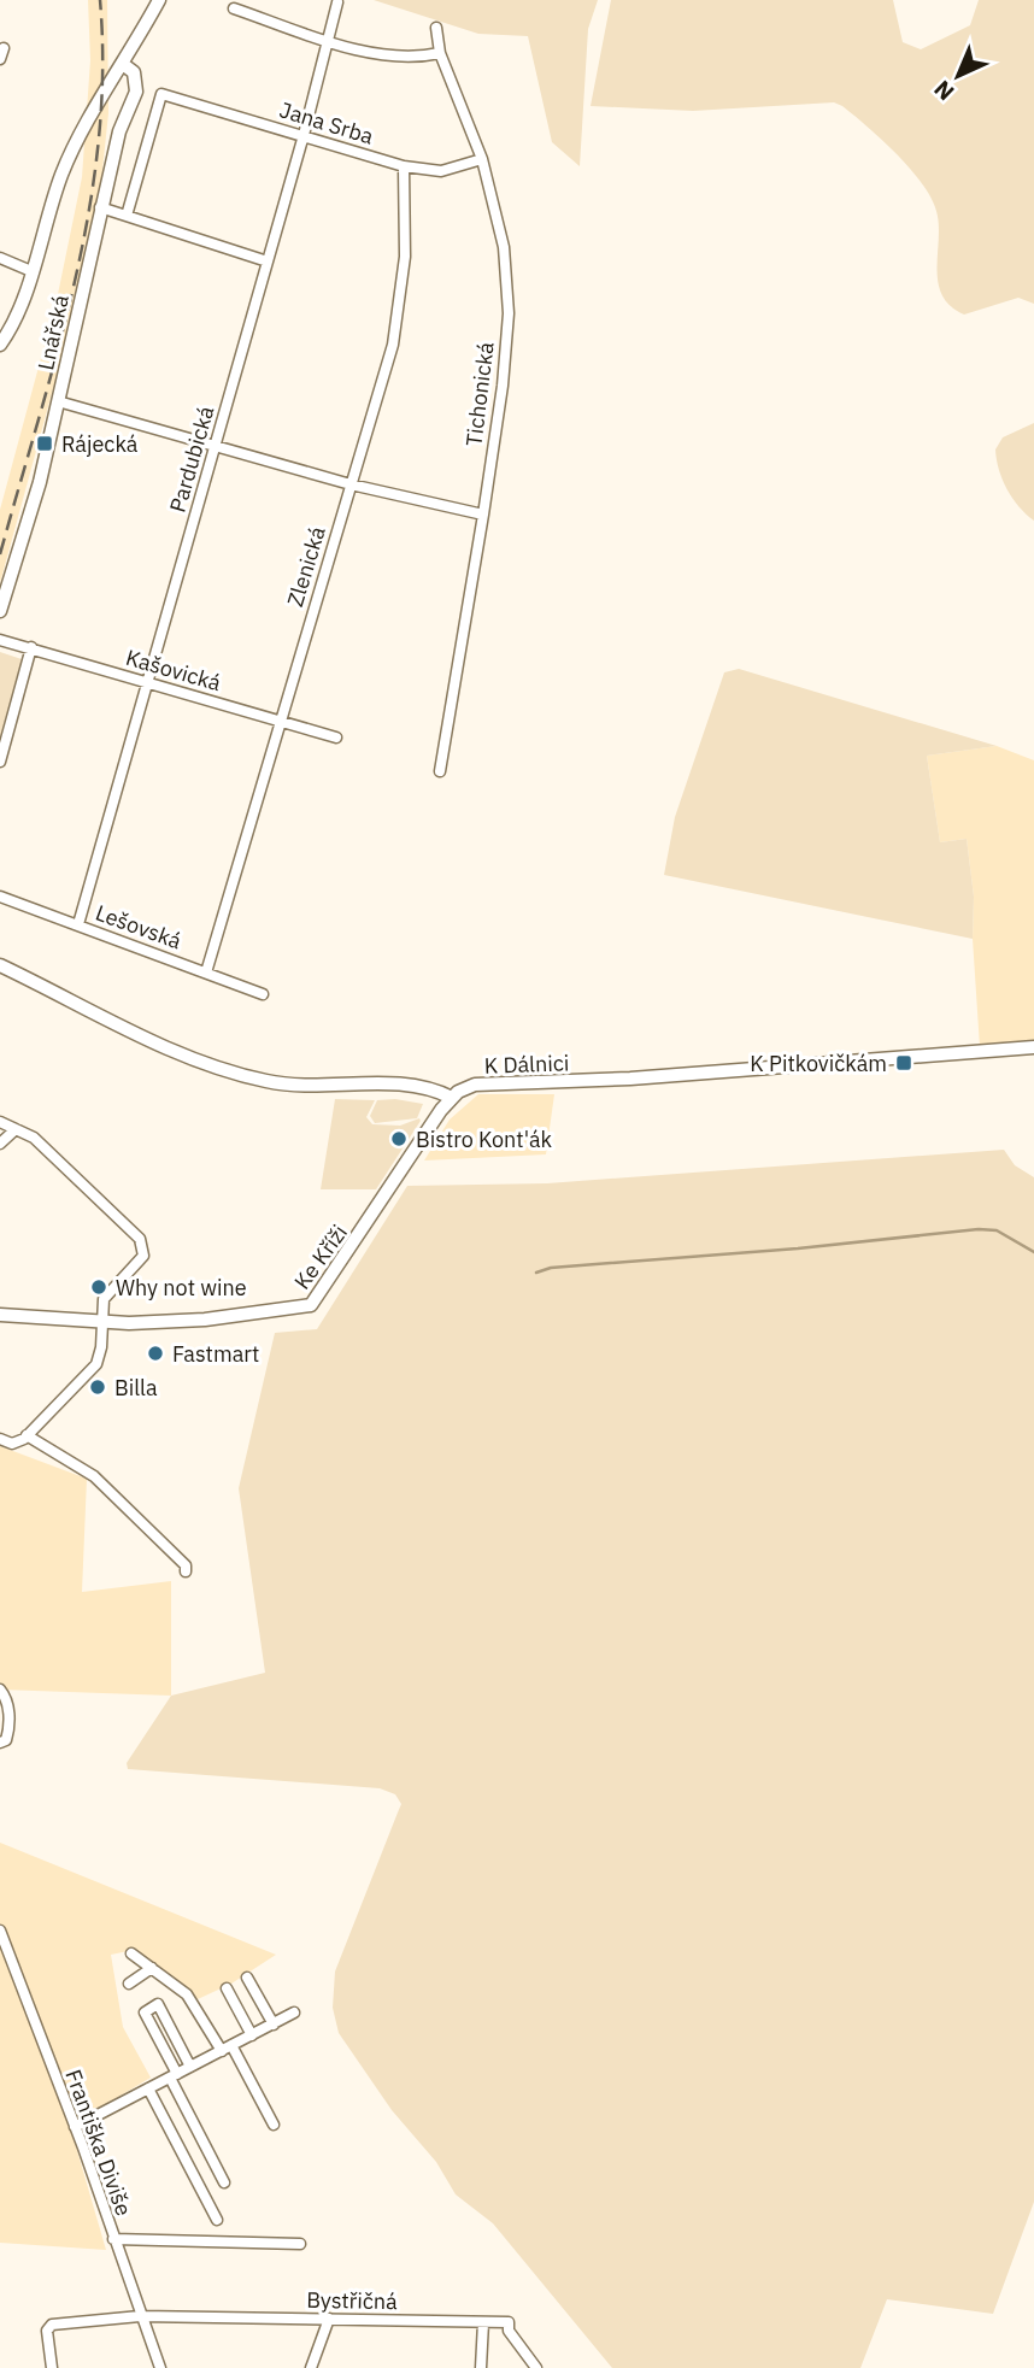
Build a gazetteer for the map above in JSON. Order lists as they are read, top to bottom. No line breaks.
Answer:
{"streets":{"street":["Jana Srba","Lnářská","Tichonická","Pardubická","Zlenická","Kašovická","Lešovská","K Dálnici","Ke Kříži","Františka Diviše","Bystřičná"]},"crossings":[["Jana Srba","Tichonická"],["Jana Srba","Pardubická"],["Jana Srba","Zlenická"],["Pardubická","Kašovická"],["Pardubická","Lešovská"],["Zlenická","Kašovická"],["Zlenická","Lešovská"],["K Dálnici","Ke Kříži"],["Františka Diviše","Bystřičná"]],"places":{"transit":["Rájecká","K Pitkovičkám"],"other":["Bistro Kont'ák","Why not wine","Fastmart","Billa"]},"north":"bottom left"}
